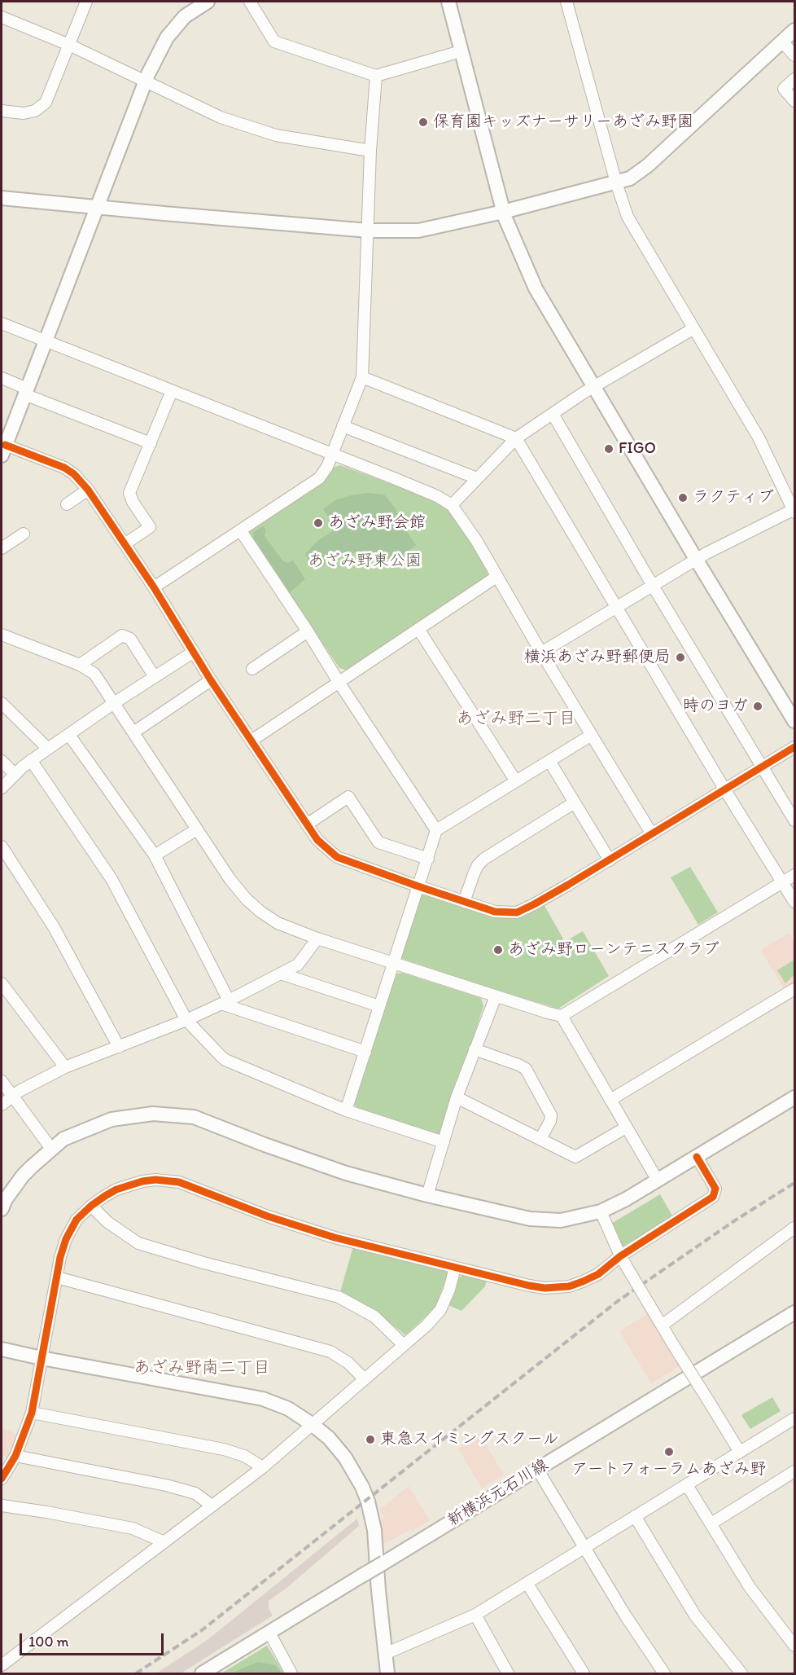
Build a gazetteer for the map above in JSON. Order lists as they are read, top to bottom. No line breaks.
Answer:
{"streets":{"street":["新横浜元石川線"]},"districts":["あざみ野二丁目","あざみ野南二丁目"],"parks":["あざみ野東公園"],"places":["保育園キッズナーサリーあざみ野園","FIGO","ラクティブ","あざみ野会館","横浜あざみ野郵便局","時のヨガ","あざみ野ローンテニスクラブ","東急スイミングスクール","アートフォーラムあざみ野"],"scale_bar":"100 m"}
